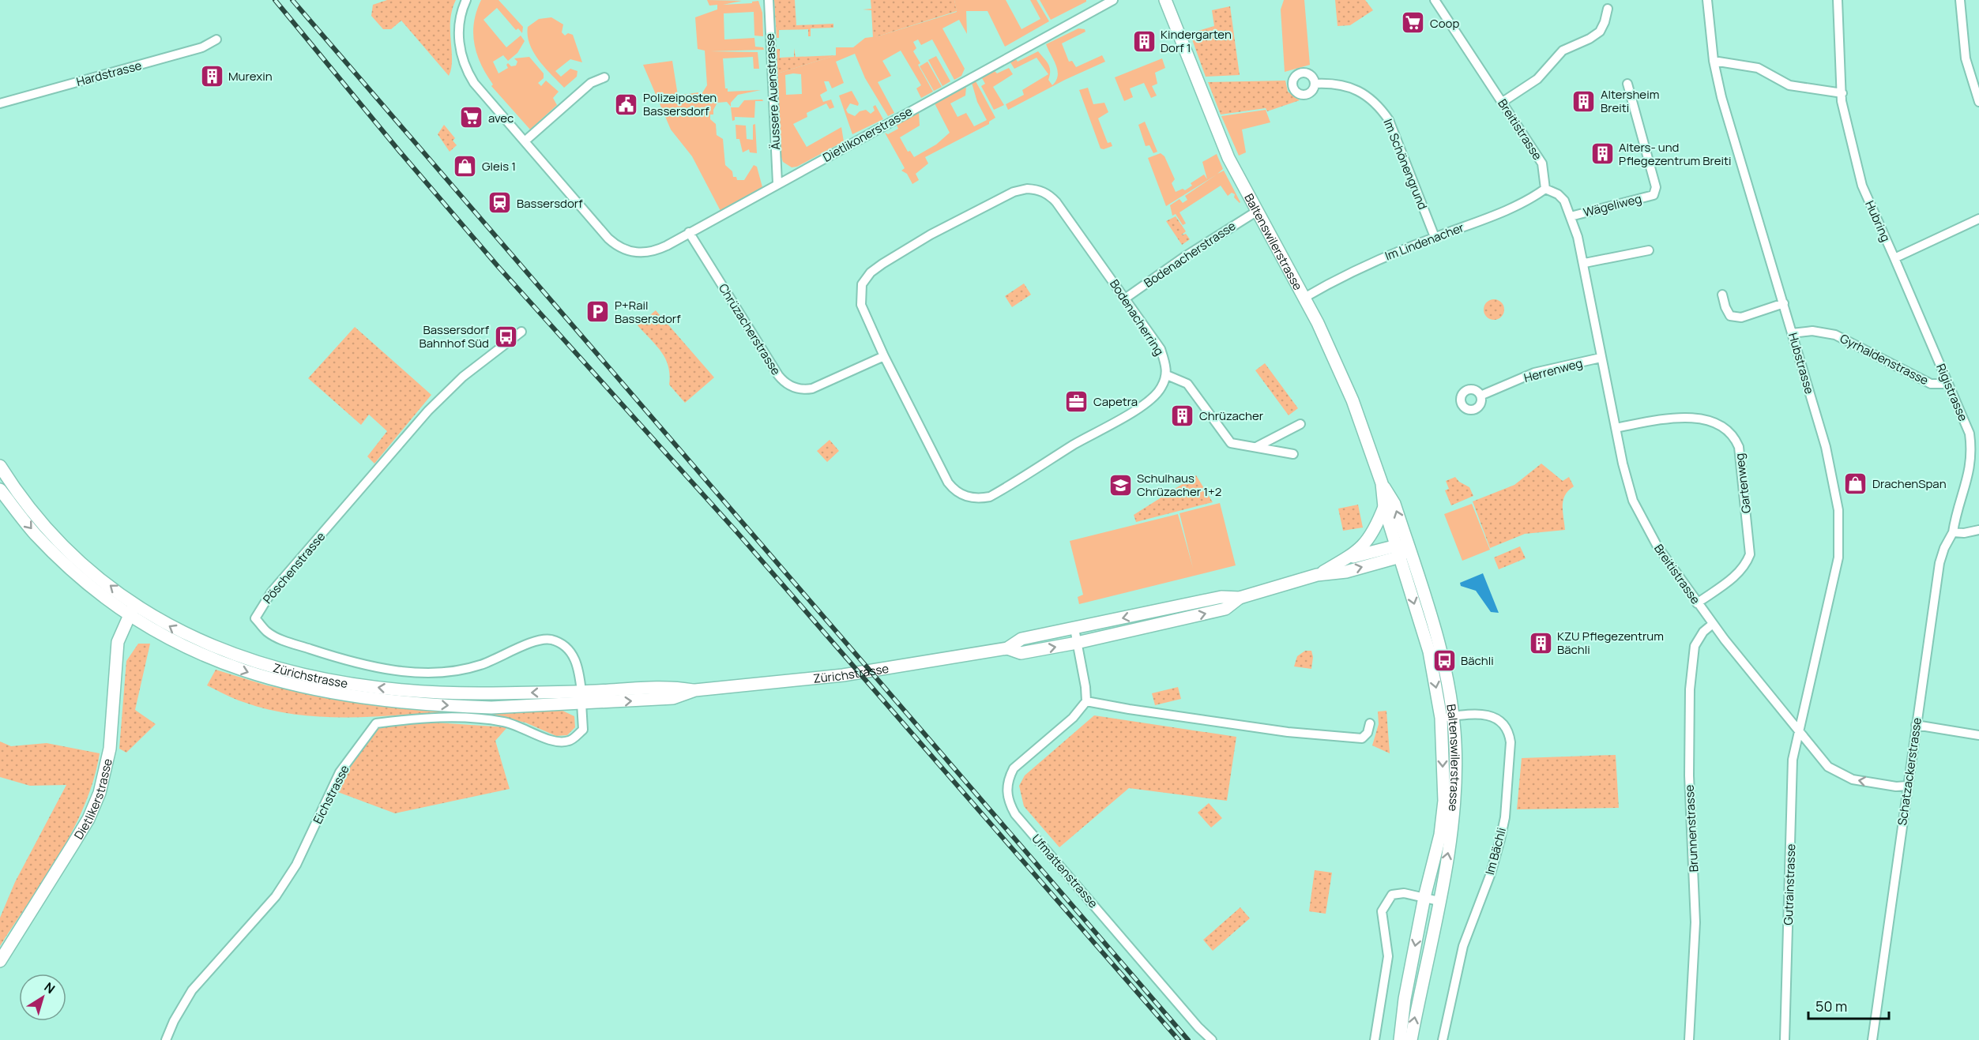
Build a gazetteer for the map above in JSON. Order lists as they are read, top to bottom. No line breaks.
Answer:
{"streets":{"main road":["Baltenswilerstrasse","Zürichstrasse","Dietlikerstrasse"],"street":["Hardstrasse","Äussere Auenstrasse","Breitistrasse","Dietlikonerstrasse","Im Schönengrund","Wägeliweg","Hubring","Im Lindenacher","Bodenacherstrasse","Bodenacherring","Chrüzacherstrasse","Gyrhaldenstrasse","Hubstrasse","Herrenweg","Rigistrasse","Gartenweg","Pöschenstrasse","Schatzackerstrasse","Eichstrasse","Brunnenstrasse","Im Bächli","Ufmattenstrasse","Gutrainstrasse"]},"crossings":[["Äussere Auenstrasse","Dietlikonerstrasse"],["Breitistrasse","Wägeliweg"],["Breitistrasse","Im Lindenacher"],["Breitistrasse","Hubstrasse"],["Breitistrasse","Herrenweg"],["Breitistrasse","Gartenweg"],["Breitistrasse","Schatzackerstrasse"],["Breitistrasse","Brunnenstrasse"],["Breitistrasse","Gutrainstrasse"],["Dietlikonerstrasse","Chrüzacherstrasse"],["Im Schönengrund","Im Lindenacher"],["Hubring","Rigistrasse"],["Baltenswilerstrasse","Im Lindenacher"],["Baltenswilerstrasse","Bodenacherstrasse"],["Baltenswilerstrasse","Zürichstrasse"],["Baltenswilerstrasse","Im Bächli"],["Bodenacherstrasse","Bodenacherring"],["Bodenacherring","Chrüzacherstrasse"],["Gyrhaldenstrasse","Hubstrasse"],["Gyrhaldenstrasse","Rigistrasse"],["Hubstrasse","Gutrainstrasse"],["Rigistrasse","Schatzackerstrasse"],["Pöschenstrasse","Zürichstrasse"],["Pöschenstrasse","Eichstrasse"],["Zürichstrasse","Eichstrasse"],["Zürichstrasse","Dietlikerstrasse"]],"places":{"supermarket":["Coop","avec"],"building":["Kindergarten Dorf 1","Murexin","Altersheim Breiti","Alters- und Pflegezentrum Breiti","Chrüzacher","KZU Pflegezentrum Bächli"],"public building":["Polizeiposten Bassersdorf"],"shop":["Gleis 1","DrachenSpan"],"station":["Bassersdorf"],"parking":["P+Rail Bassersdorf"],"bus stop":["Bassersdorf Bahnhof Süd","Bächli"],"office":["Capetra"],"school or university":["Schulhaus Chrüzacher 1+2"]},"scale_bar":"50 m","north":"top right"}
